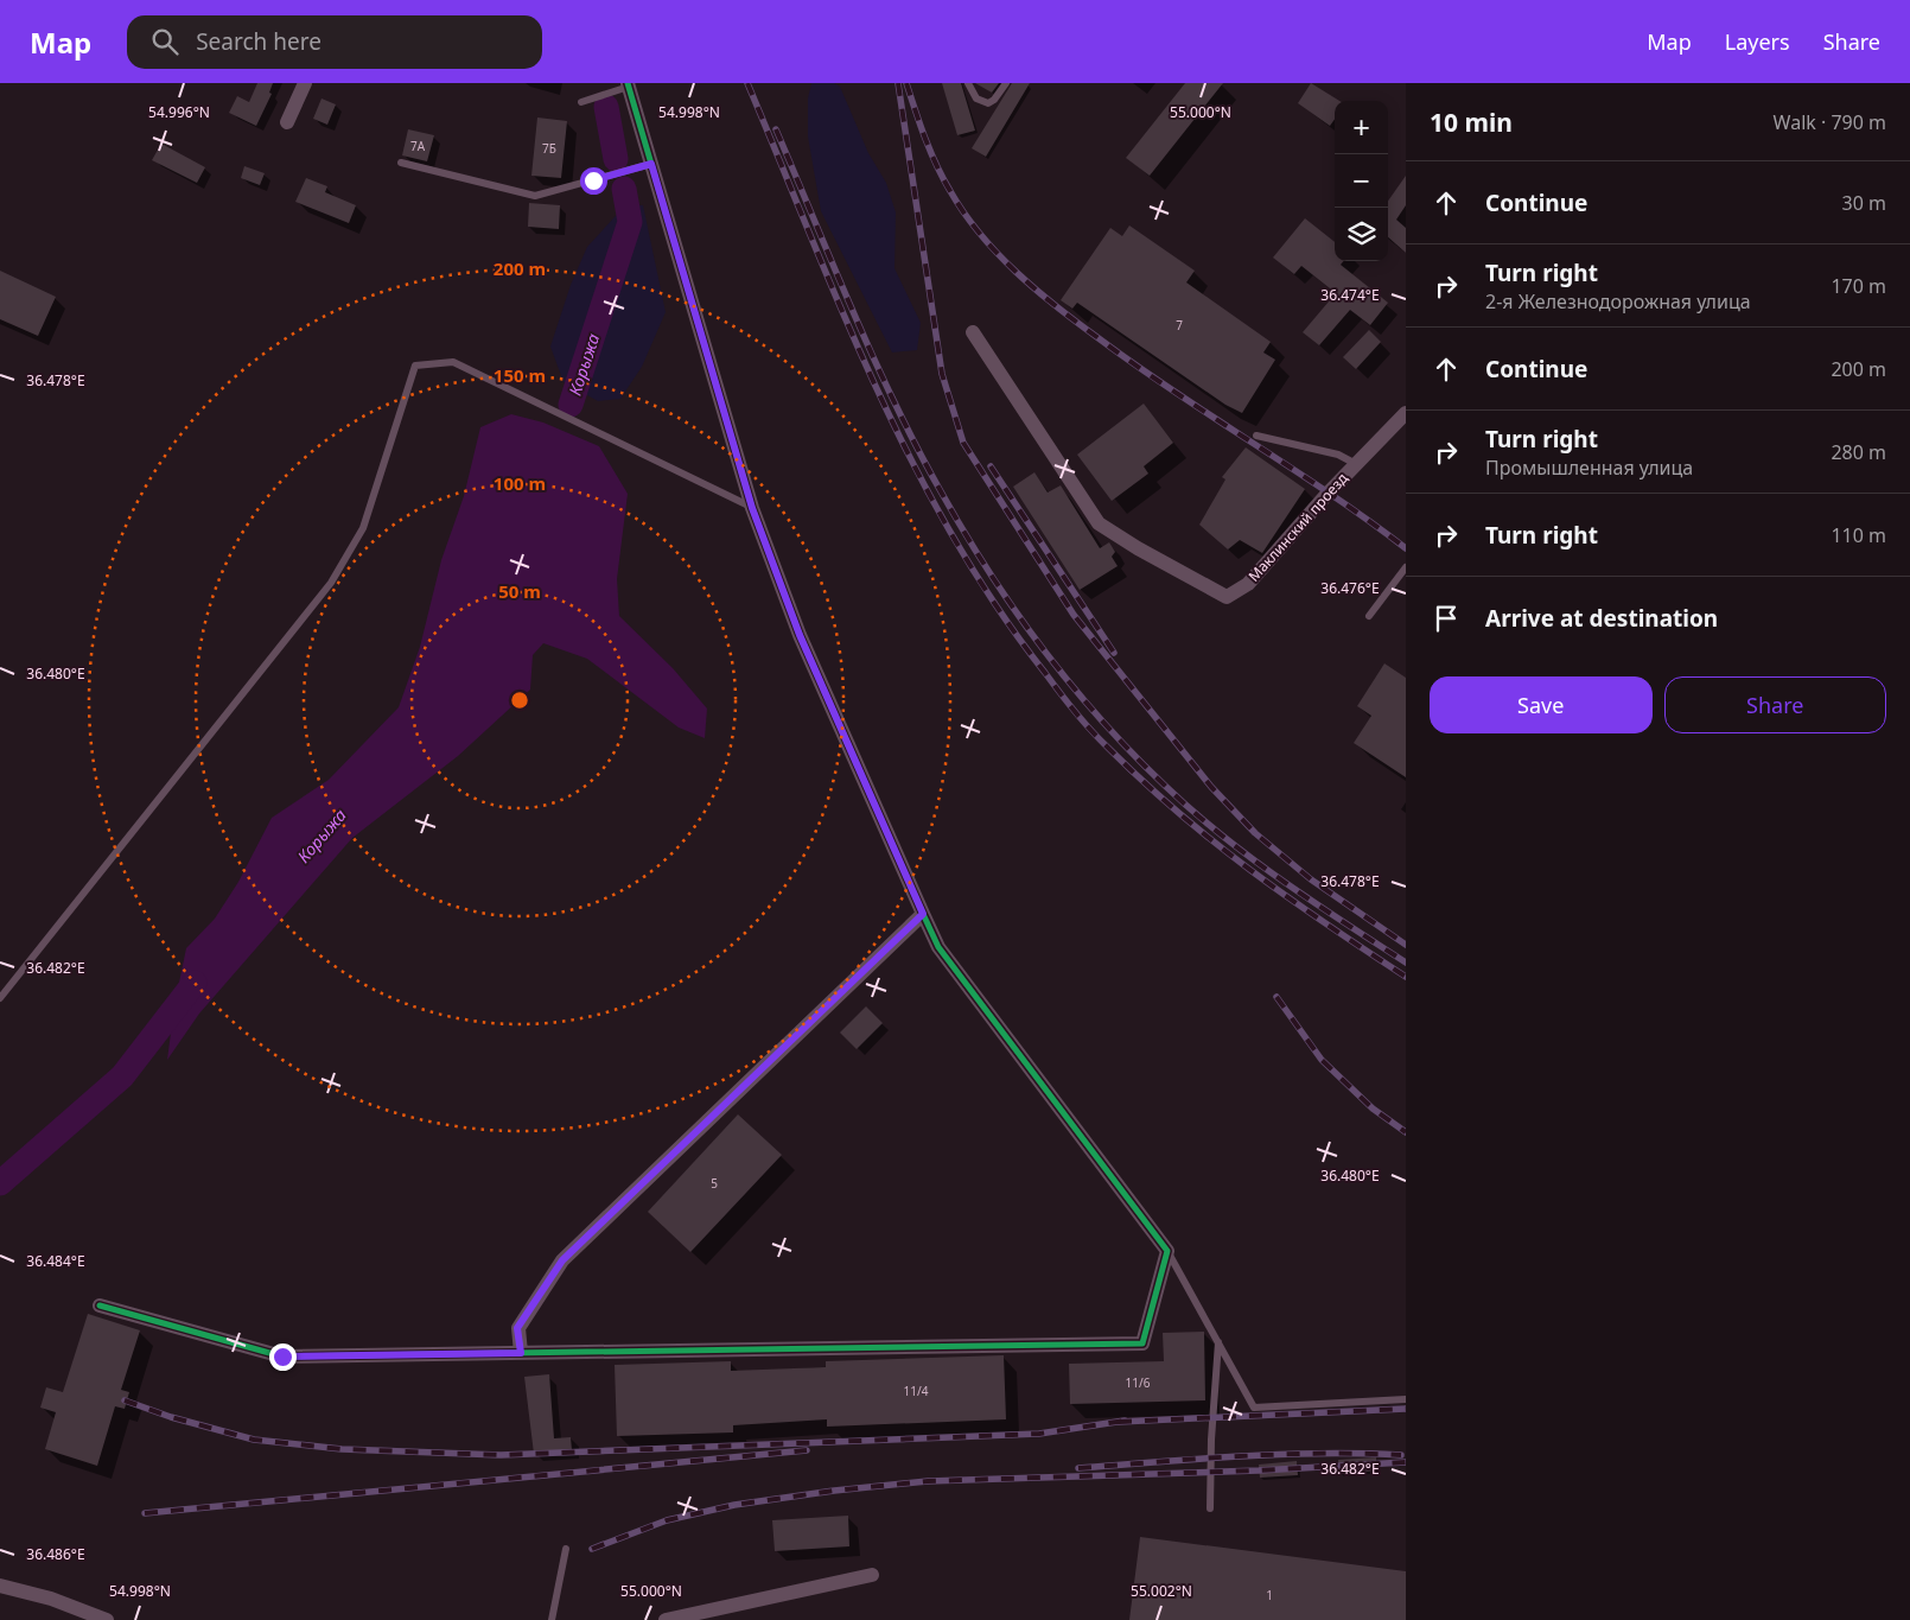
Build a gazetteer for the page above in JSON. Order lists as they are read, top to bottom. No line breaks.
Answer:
{"streets":{"street":["Маклинский проезд"]},"water":["Корыжа"],"house_numbers":["7А","7Б","7","5","11/6","11/4","1"],"page":{"header":"Map","search":"Search here","nav":["Map","Layers","Share"],"heading":["10 min","Walk · 790 m"],"map_buttons":["+","−"],"list":[["Continue","30 m"],["Turn right","2-я Железнодорожная улица","170 m"],["Continue","200 m"],["Turn right","Промышленная улица","280 m"],["Turn right","110 m"],"Arrive at destination"],"buttons":["Save","Share"]},"coordinates":["54.998°N","55.000°N","54.996°N","36.474°E","36.478°E","36.476°E","36.480°E","36.482°E","36.484°E","36.486°E","55.002°N"],"rings":["200 m","150 m","100 m","50 m"]}
